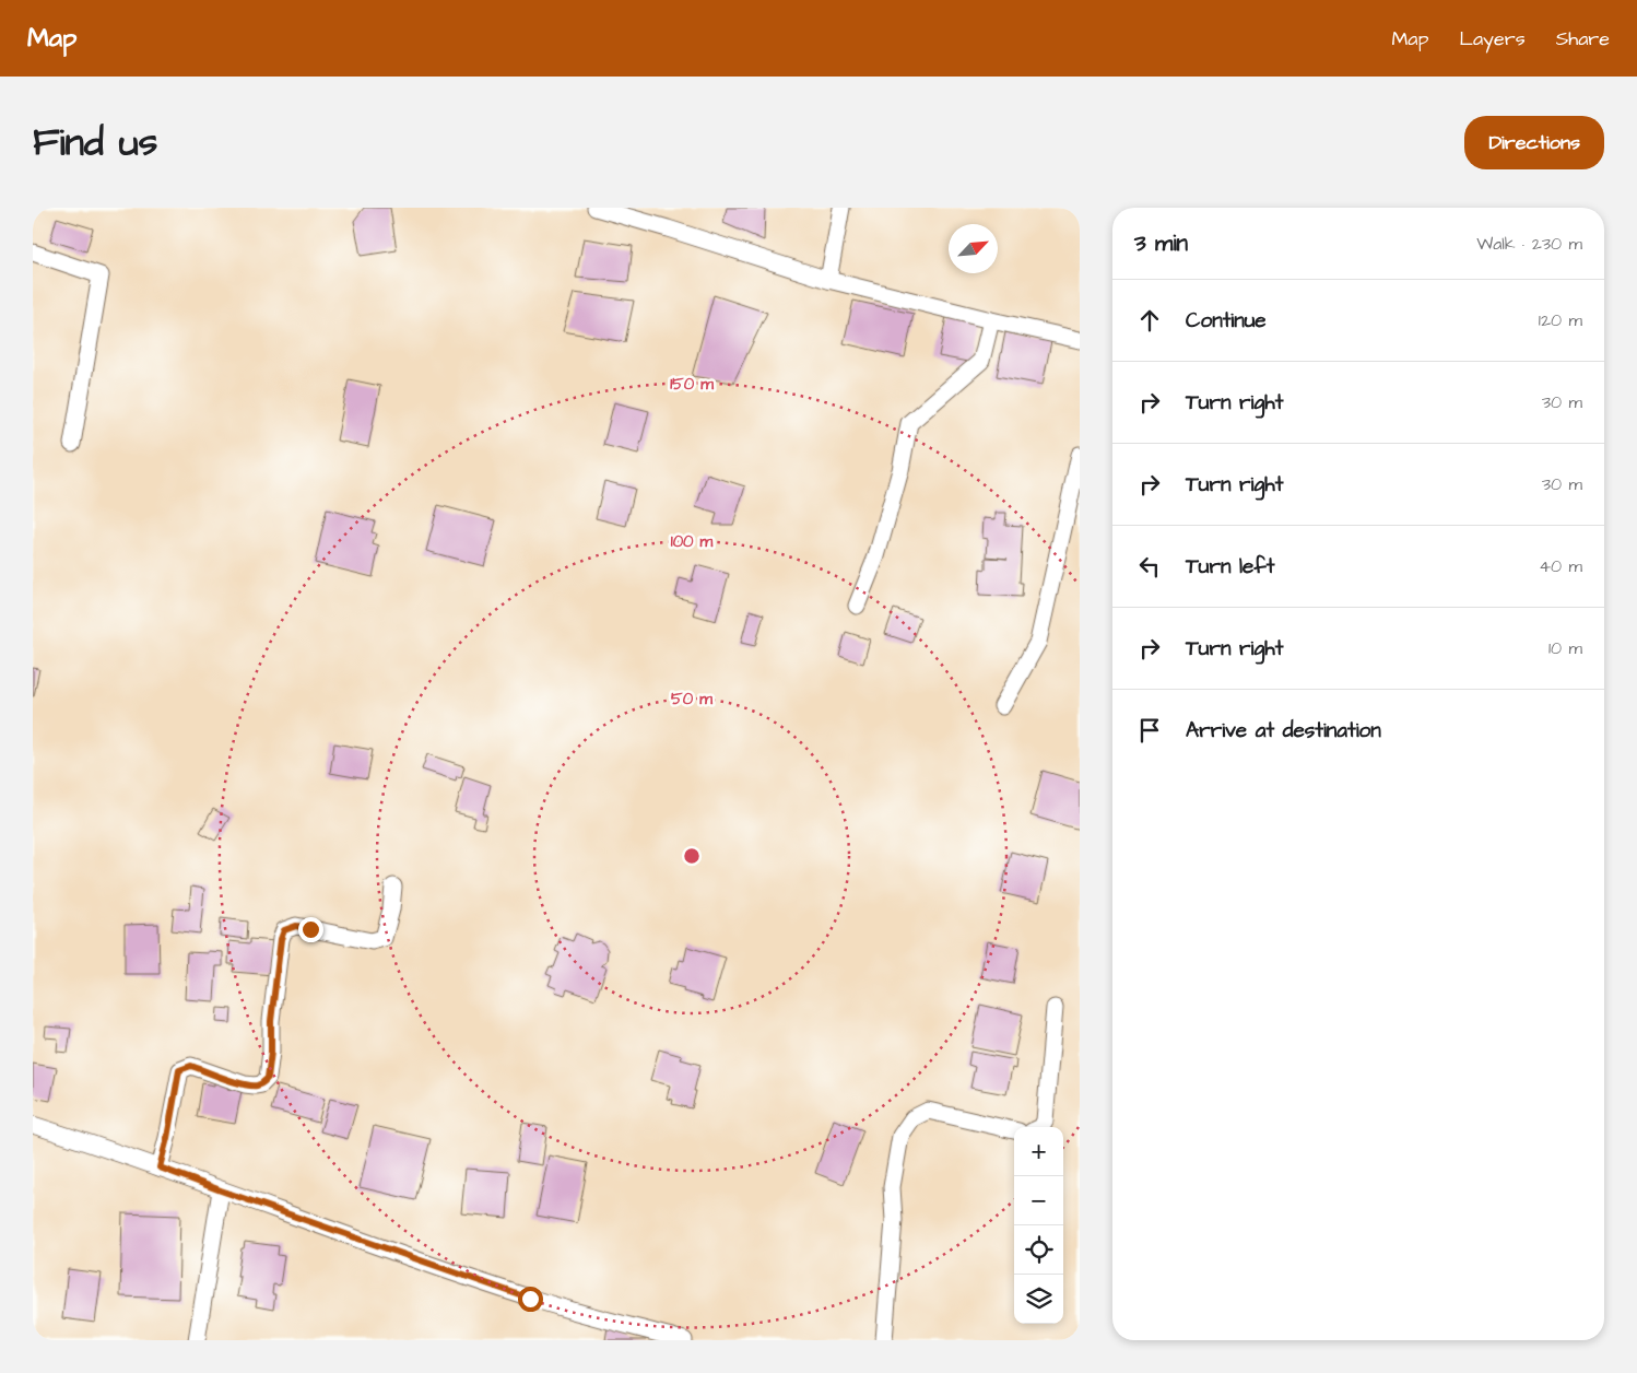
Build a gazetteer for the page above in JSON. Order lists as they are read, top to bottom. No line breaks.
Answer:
{"north":"top right","page":{"header":"Map","nav":["Map","Layers","Share"],"title":"Find us","buttons":"Directions","heading":["3 min","Walk · 230 m"],"list":[["Continue","120 m"],["Turn right","30 m"],["Turn right","30 m"],["Turn left","40 m"],["Turn right","10 m"],"Arrive at destination"],"map_buttons":["+","−"]},"rings":["150 m","100 m","50 m"]}
